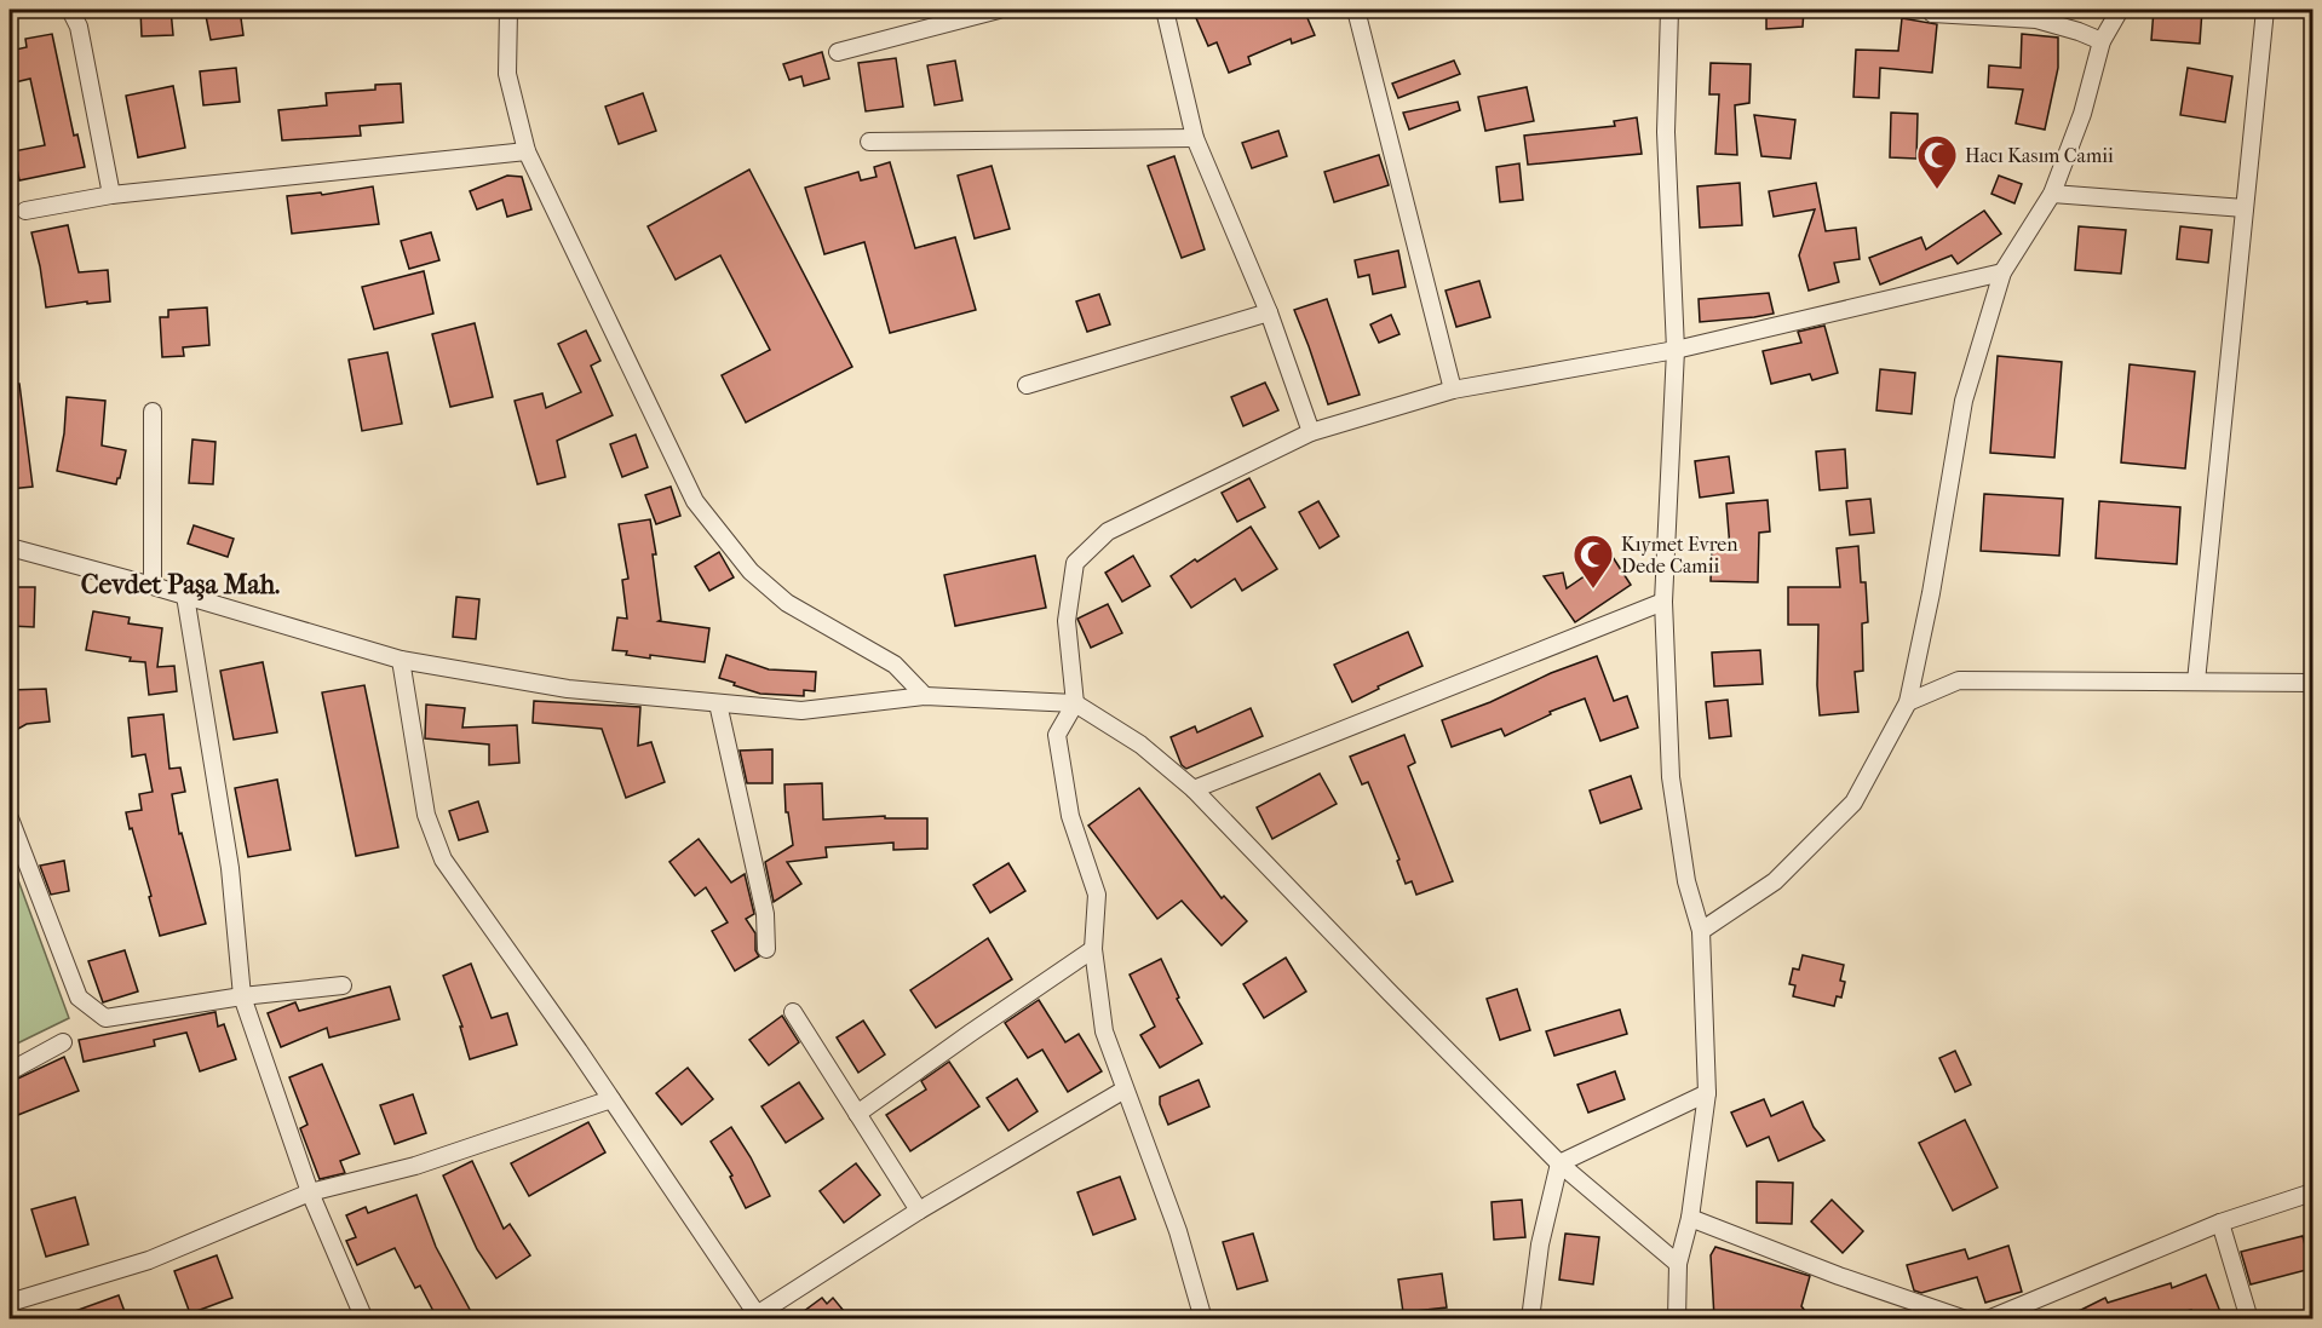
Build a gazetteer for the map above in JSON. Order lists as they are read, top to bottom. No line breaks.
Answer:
{"districts":["Cevdet Paşa Mah."],"places":{"mosque":["Hacı Kasım Camii","Kıymet Evren Dede Camii"]}}
